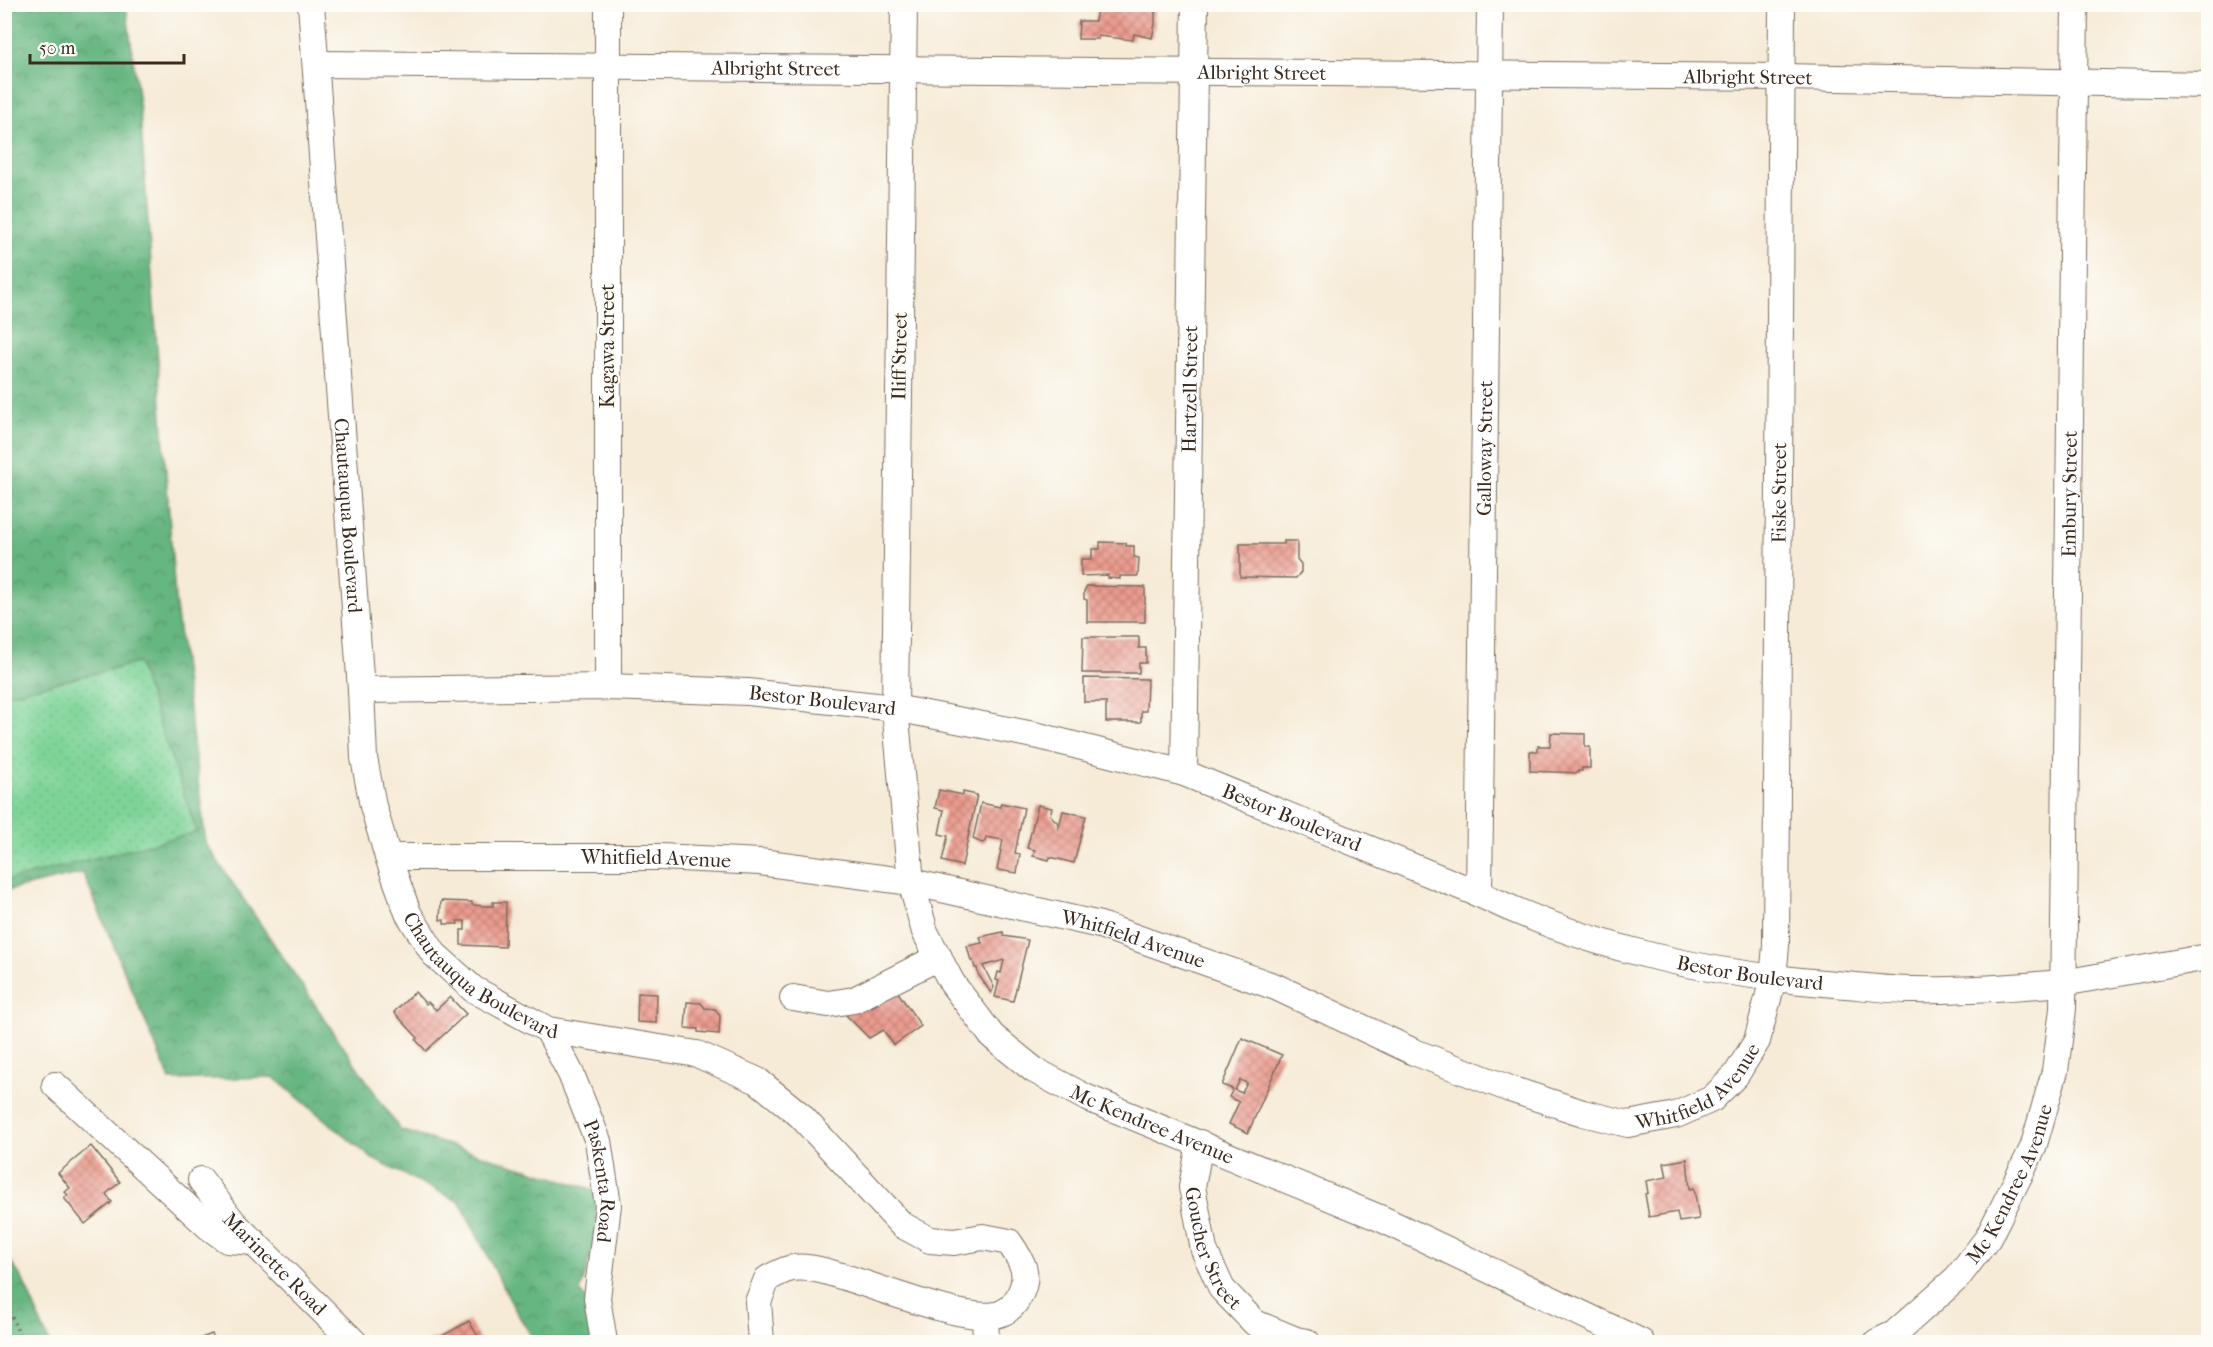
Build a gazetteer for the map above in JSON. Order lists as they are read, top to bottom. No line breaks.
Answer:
{"streets":{"street":["Albright Street","Kagawa Street","Iliff Street","Hartzell Street","Galloway Street","Fiske Street","Embury Street","Chautauqua Boulevard","Bestor Boulevard","Whitfield Avenue","Mc Kendree Avenue","Paskenta Road","Goucher Street","Marinette Road"]},"crossings":[["Albright Street","Kagawa Street"],["Albright Street","Iliff Street"],["Albright Street","Hartzell Street"],["Albright Street","Galloway Street"],["Albright Street","Fiske Street"],["Albright Street","Embury Street"],["Albright Street","Chautauqua Boulevard"],["Kagawa Street","Bestor Boulevard"],["Iliff Street","Bestor Boulevard"],["Iliff Street","Mc Kendree Avenue"],["Hartzell Street","Bestor Boulevard"],["Galloway Street","Bestor Boulevard"],["Fiske Street","Bestor Boulevard"],["Fiske Street","Whitfield Avenue"],["Embury Street","Bestor Boulevard"],["Embury Street","Mc Kendree Avenue"],["Chautauqua Boulevard","Bestor Boulevard"],["Chautauqua Boulevard","Whitfield Avenue"],["Chautauqua Boulevard","Paskenta Road"],["Bestor Boulevard","Whitfield Avenue"],["Bestor Boulevard","Mc Kendree Avenue"],["Whitfield Avenue","Mc Kendree Avenue"],["Mc Kendree Avenue","Goucher Street"]],"scale_bar":"50 m"}
